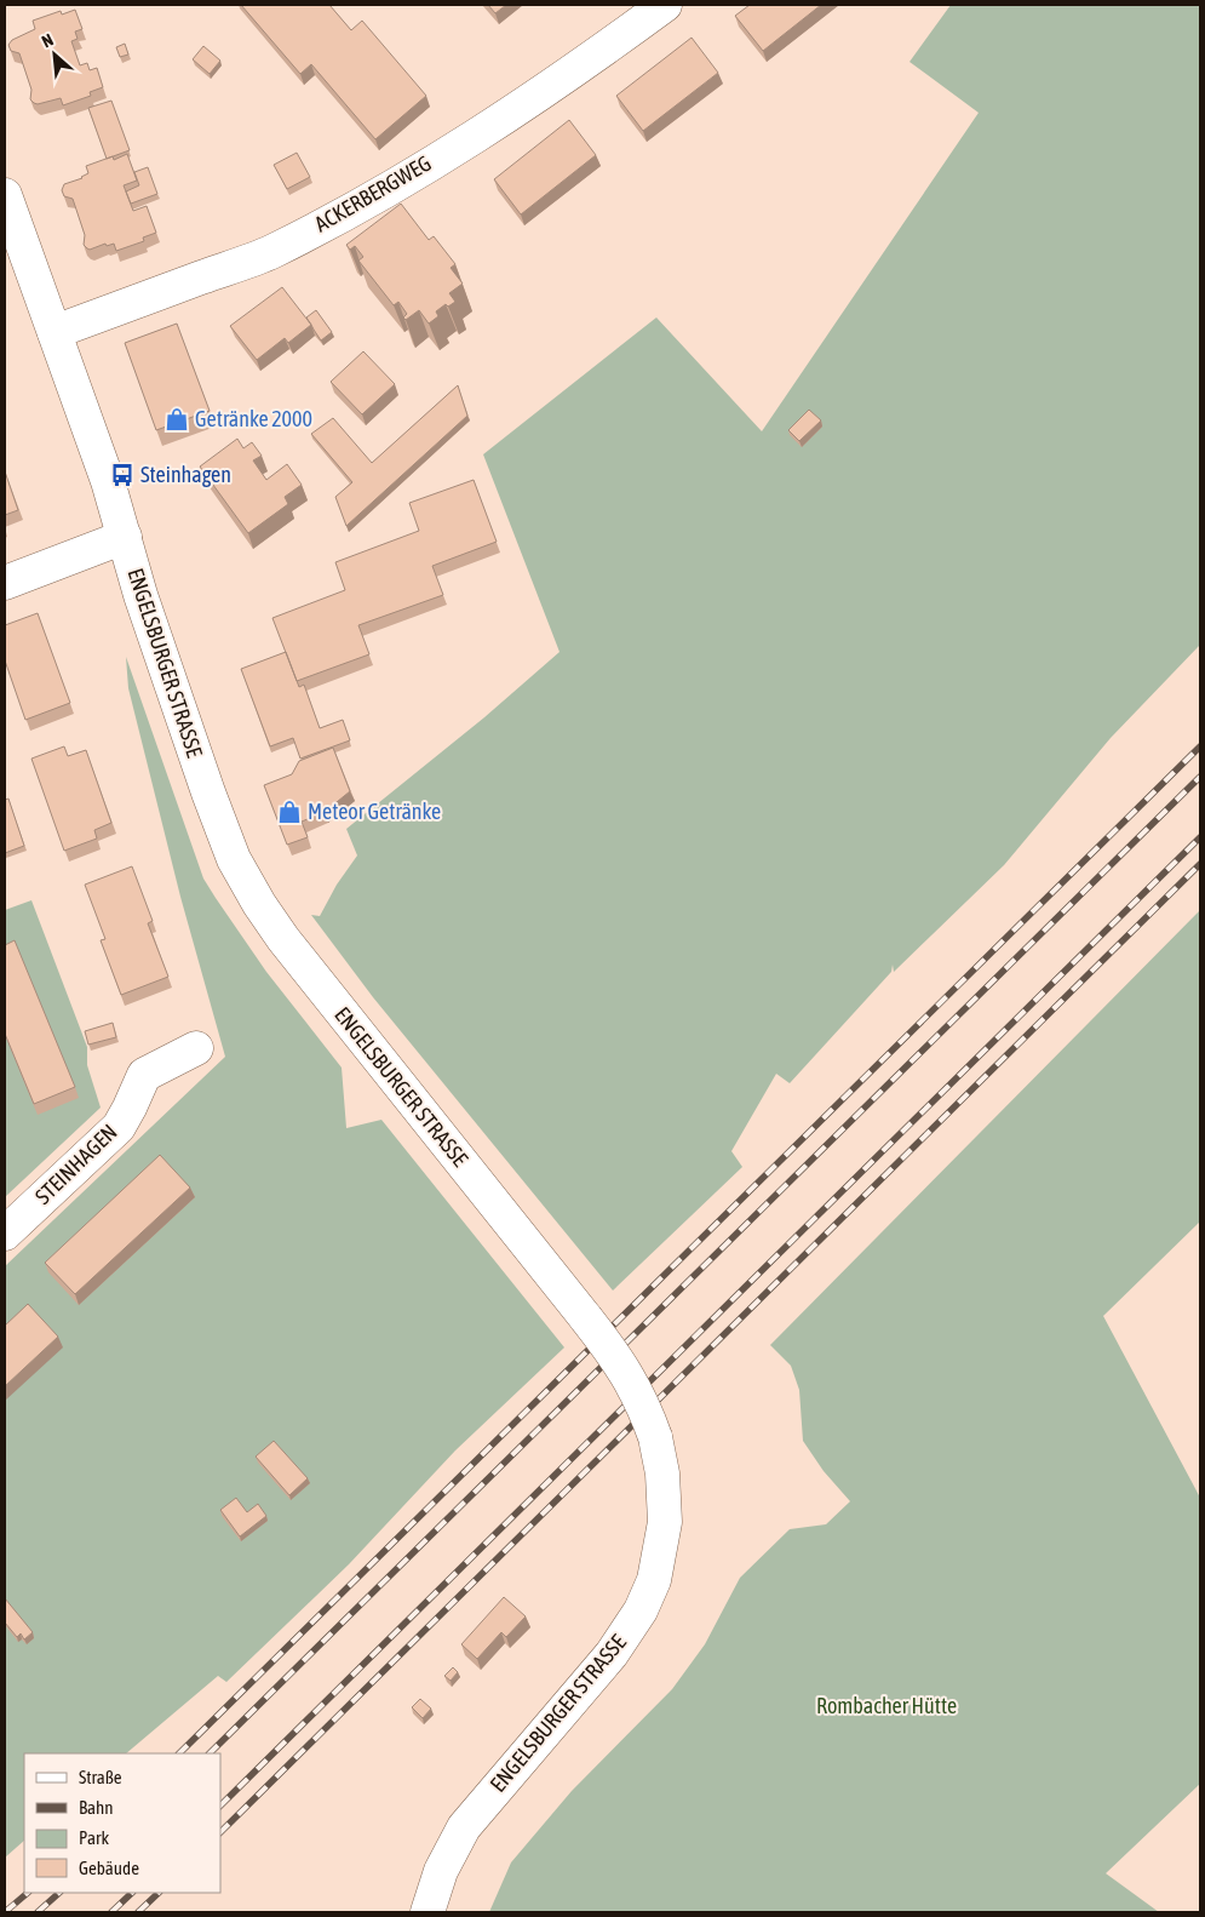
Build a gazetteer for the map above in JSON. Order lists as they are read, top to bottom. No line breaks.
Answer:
{"streets":{"street":["ACKERBERGWEG","ENGELSBURGER STRASSE","STEINHAGEN"]},"crossings":[["ACKERBERGWEG","ENGELSBURGER STRASSE"]],"parks":["Rombacher Hütte"],"places":{"shop":["Getränke 2000","Meteor Getränke"],"bus stop":["Steinhagen"]},"legend":["Straße","Bahn","Park","Gebäude"],"north":"top left"}
